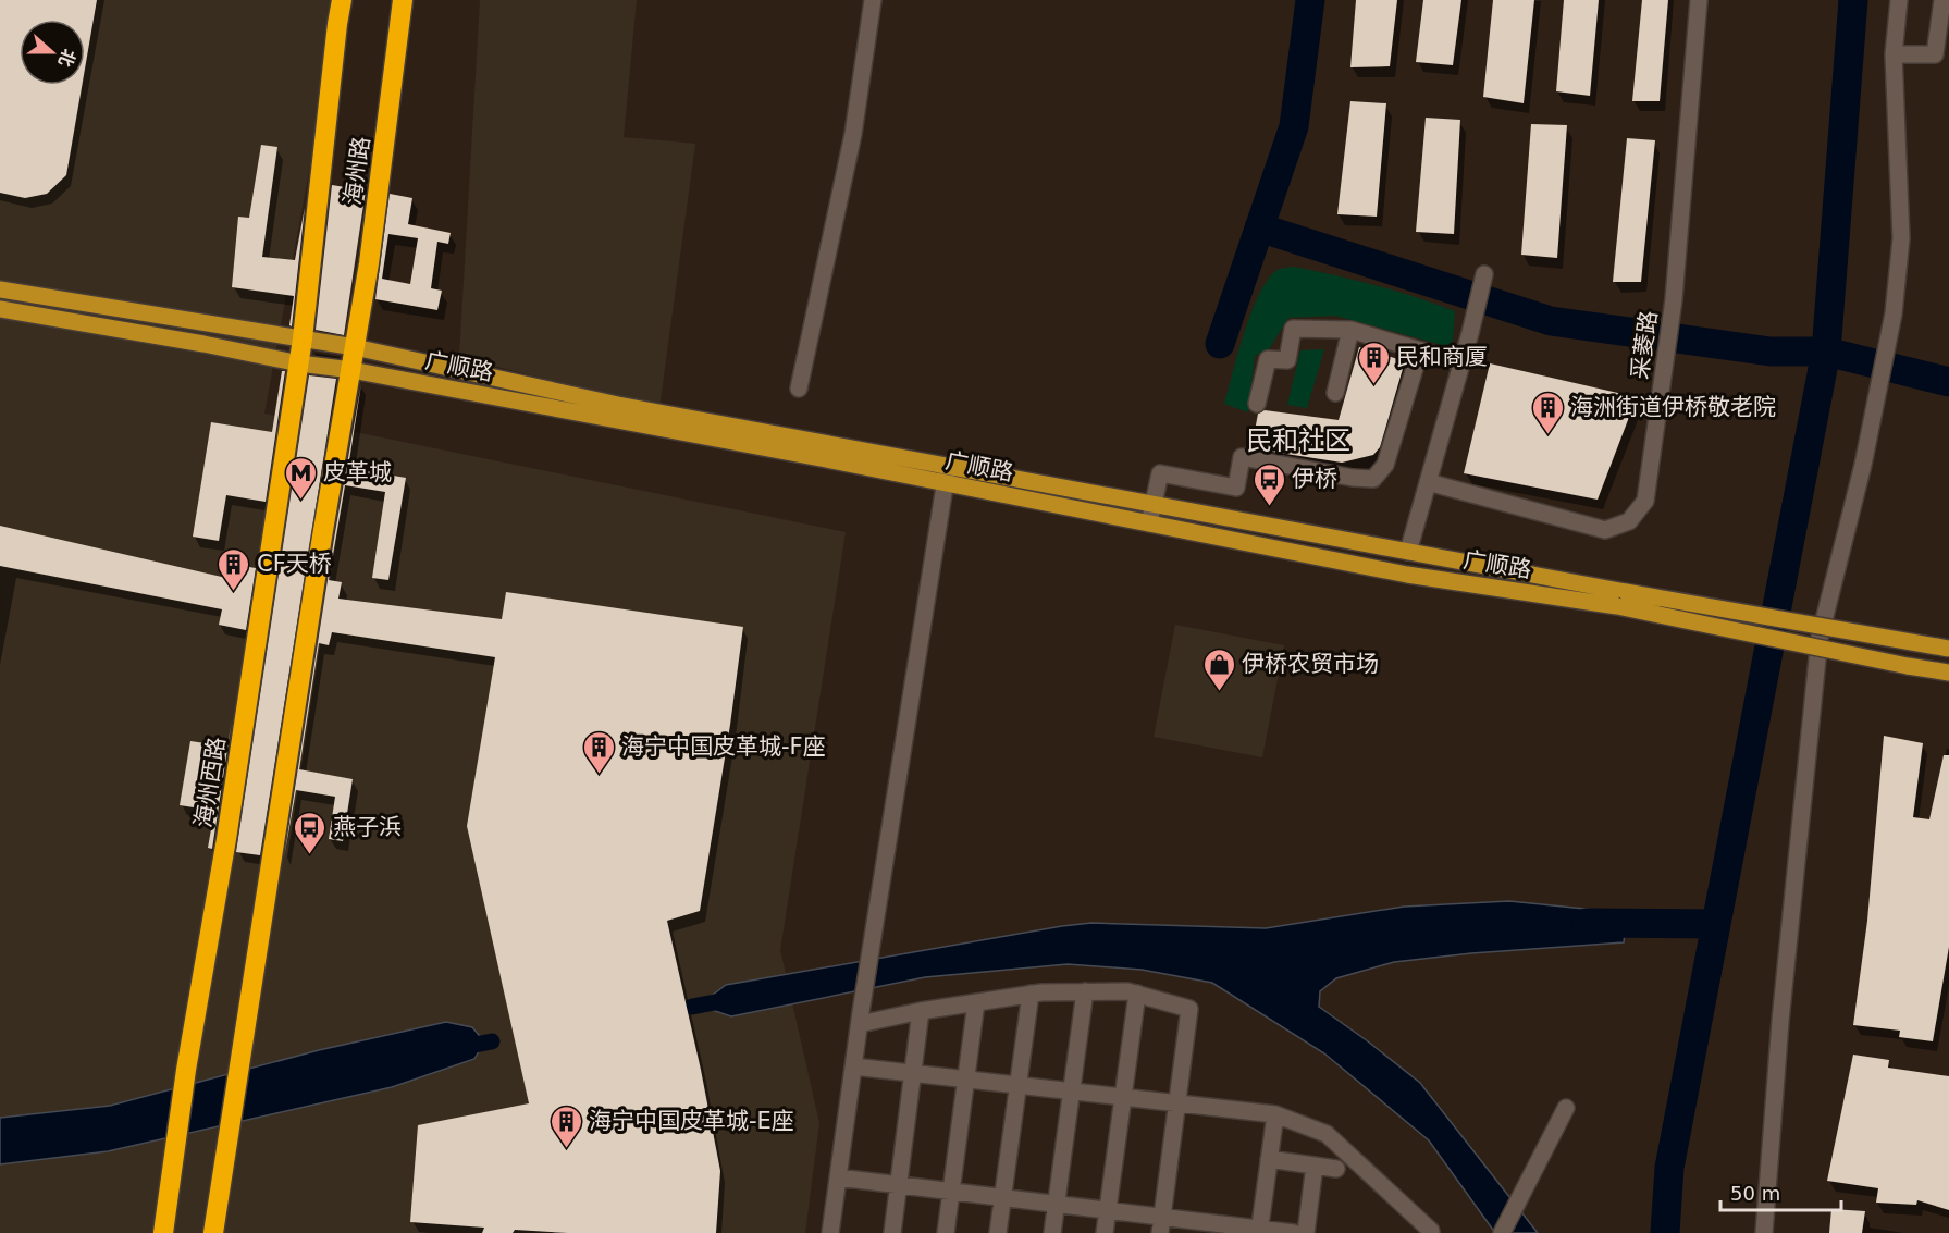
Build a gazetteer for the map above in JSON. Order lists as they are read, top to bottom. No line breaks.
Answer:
{"streets":{"highway":["海州路","海州西路"],"main road":["广顺路"],"street":["采菱路"]},"crossings":[["海州路","广顺路"],["海州路","海州西路"],["广顺路","海州西路"]],"districts":["民和社区"],"places":{"building":["民和商厦","海洲街道伊桥敬老院","CF天桥","海宁中国皮革城-F座","海宁中国皮革城-E座"],"metro station":["皮革城"],"bus stop":["伊桥","燕子浜"],"shop":["伊桥农贸市场"]},"scale_bar":"50 m","north":"right"}
